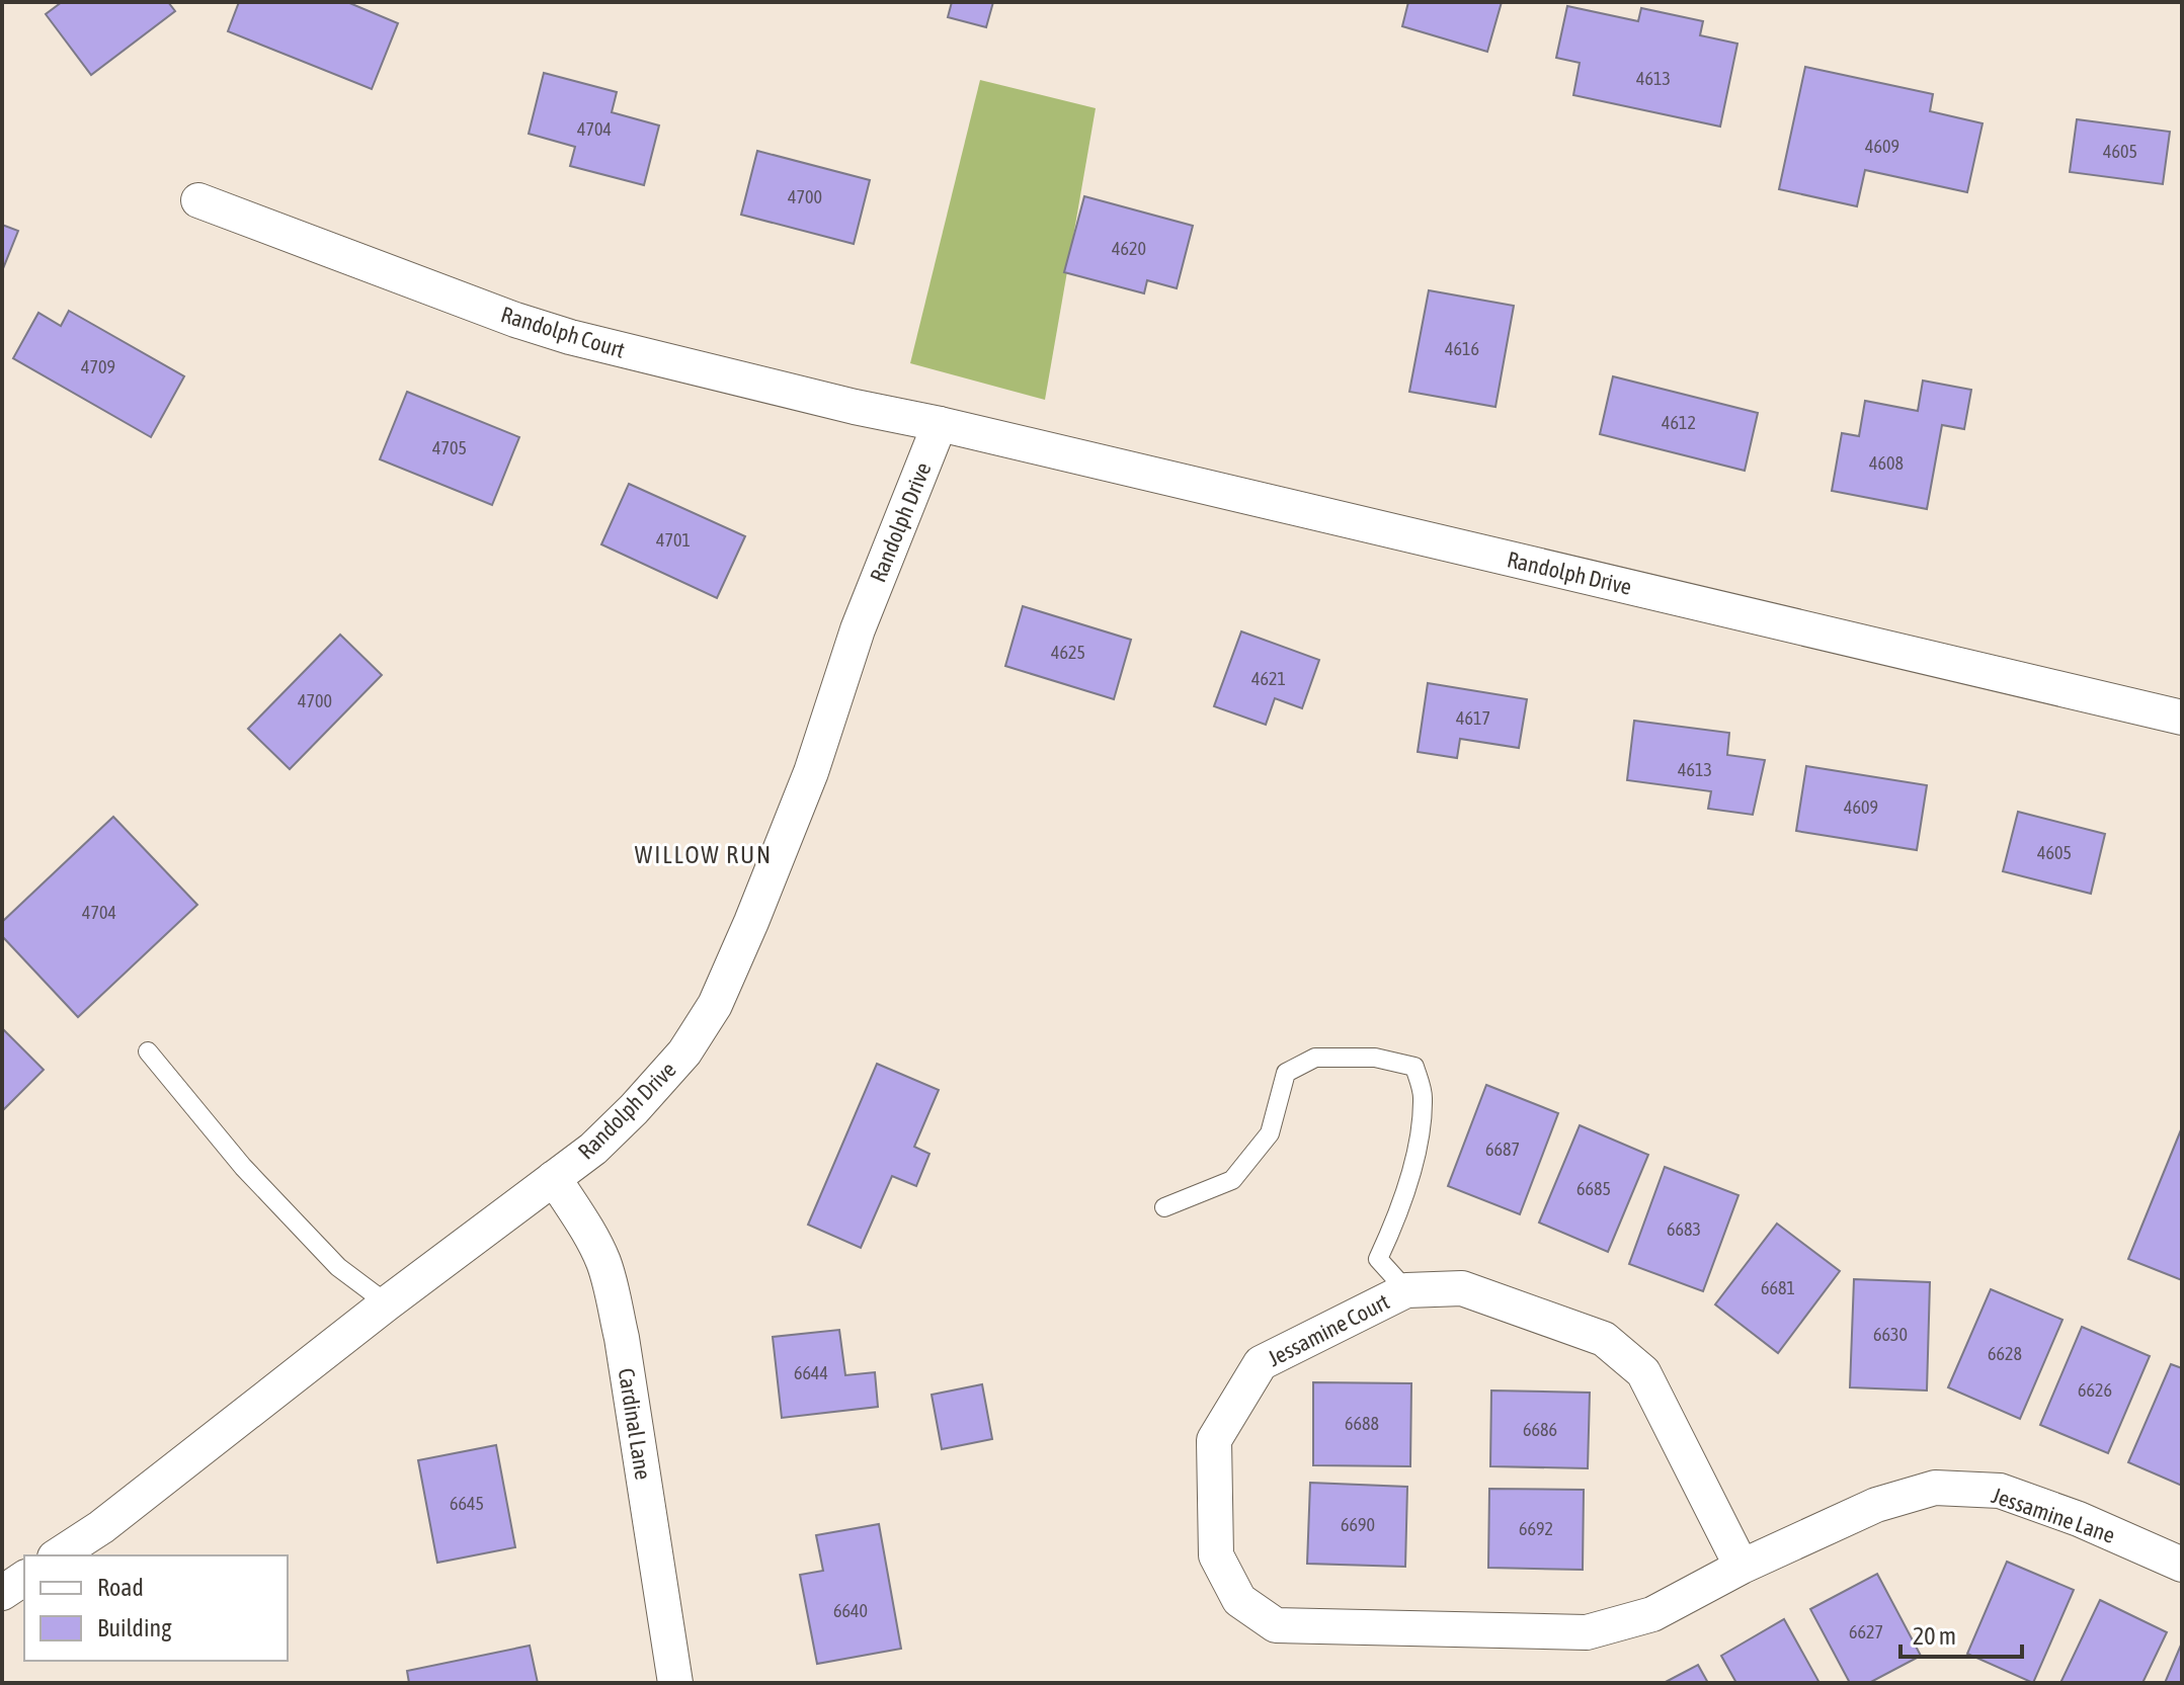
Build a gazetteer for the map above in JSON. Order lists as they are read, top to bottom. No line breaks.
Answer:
{"streets":{"street":["Randolph Court","Randolph Drive","Jessamine Court","Cardinal Lane","Jessamine Lane"]},"crossings":[["Randolph Court","Randolph Drive"],["Randolph Drive","Cardinal Lane"],["Jessamine Court","Jessamine Lane"]],"districts":["WILLOW RUN"],"house_numbers":["4613","4704","4609","4605","4700","4620","4616","4709","4612","4705","4608","4701","4625","4621","4700","4617","4613","4609","4605","4704","6687","6685","6683","6681","6630","6628","6644","6626","6688","6686","6645","6690","6692","6640","6627"],"legend":["Road","Building"],"scale_bar":"20 m"}
